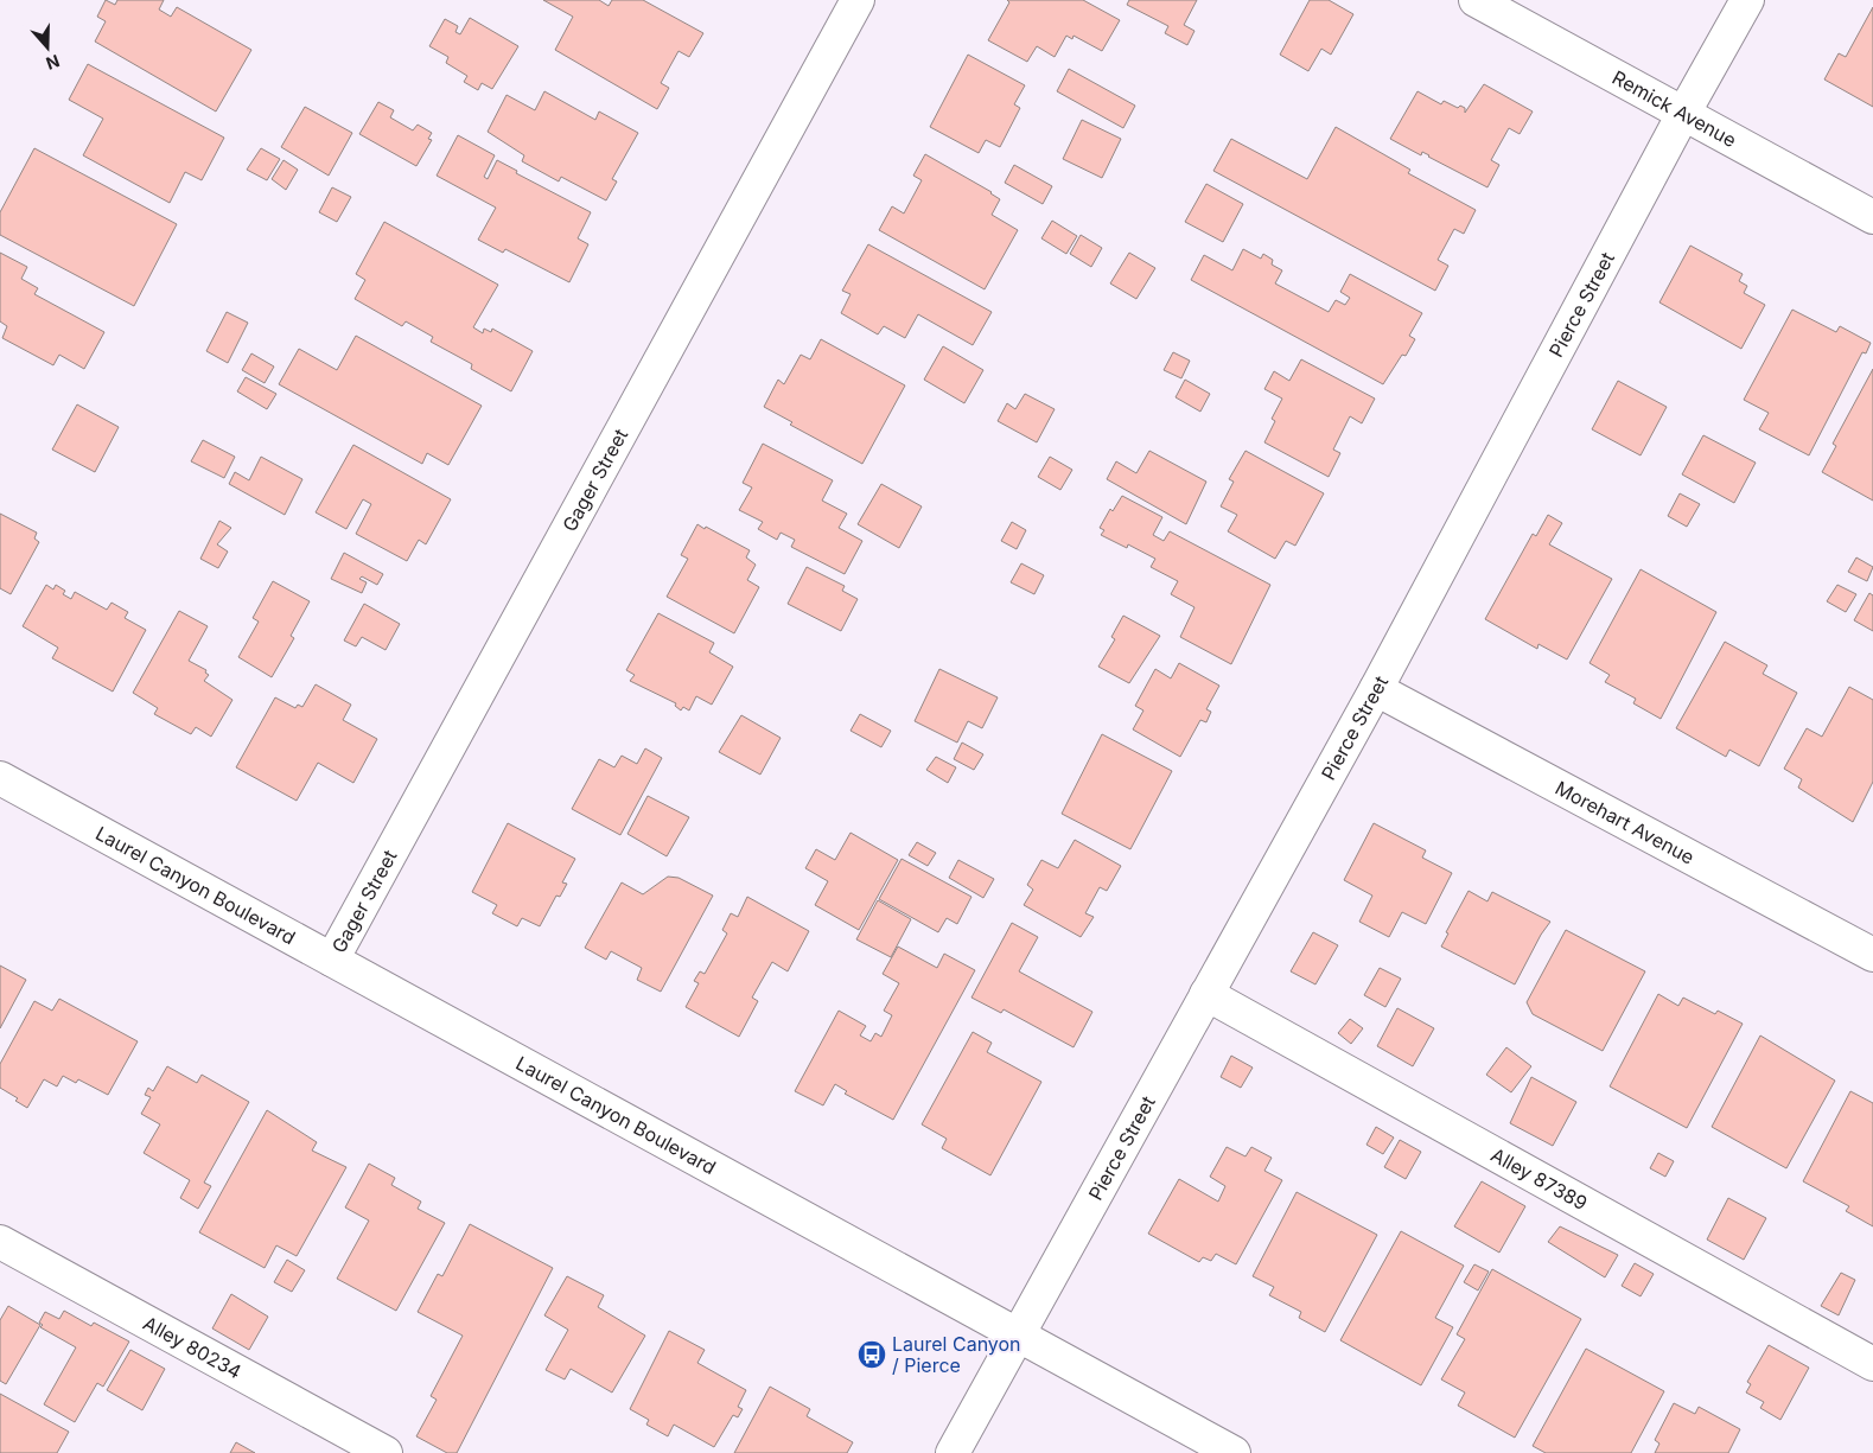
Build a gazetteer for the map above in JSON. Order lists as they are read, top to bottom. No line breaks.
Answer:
{"streets":{"street":["Remick Avenue","Pierce Street","Gager Street","Morehart Avenue","Laurel Canyon Boulevard","Alley 87389","Alley 80234"]},"crossings":[["Remick Avenue","Pierce Street"],["Pierce Street","Morehart Avenue"],["Pierce Street","Laurel Canyon Boulevard"],["Pierce Street","Alley 87389"],["Gager Street","Laurel Canyon Boulevard"]],"places":{"bus stop":["Laurel Canyon / Pierce"]},"north":"bottom"}
